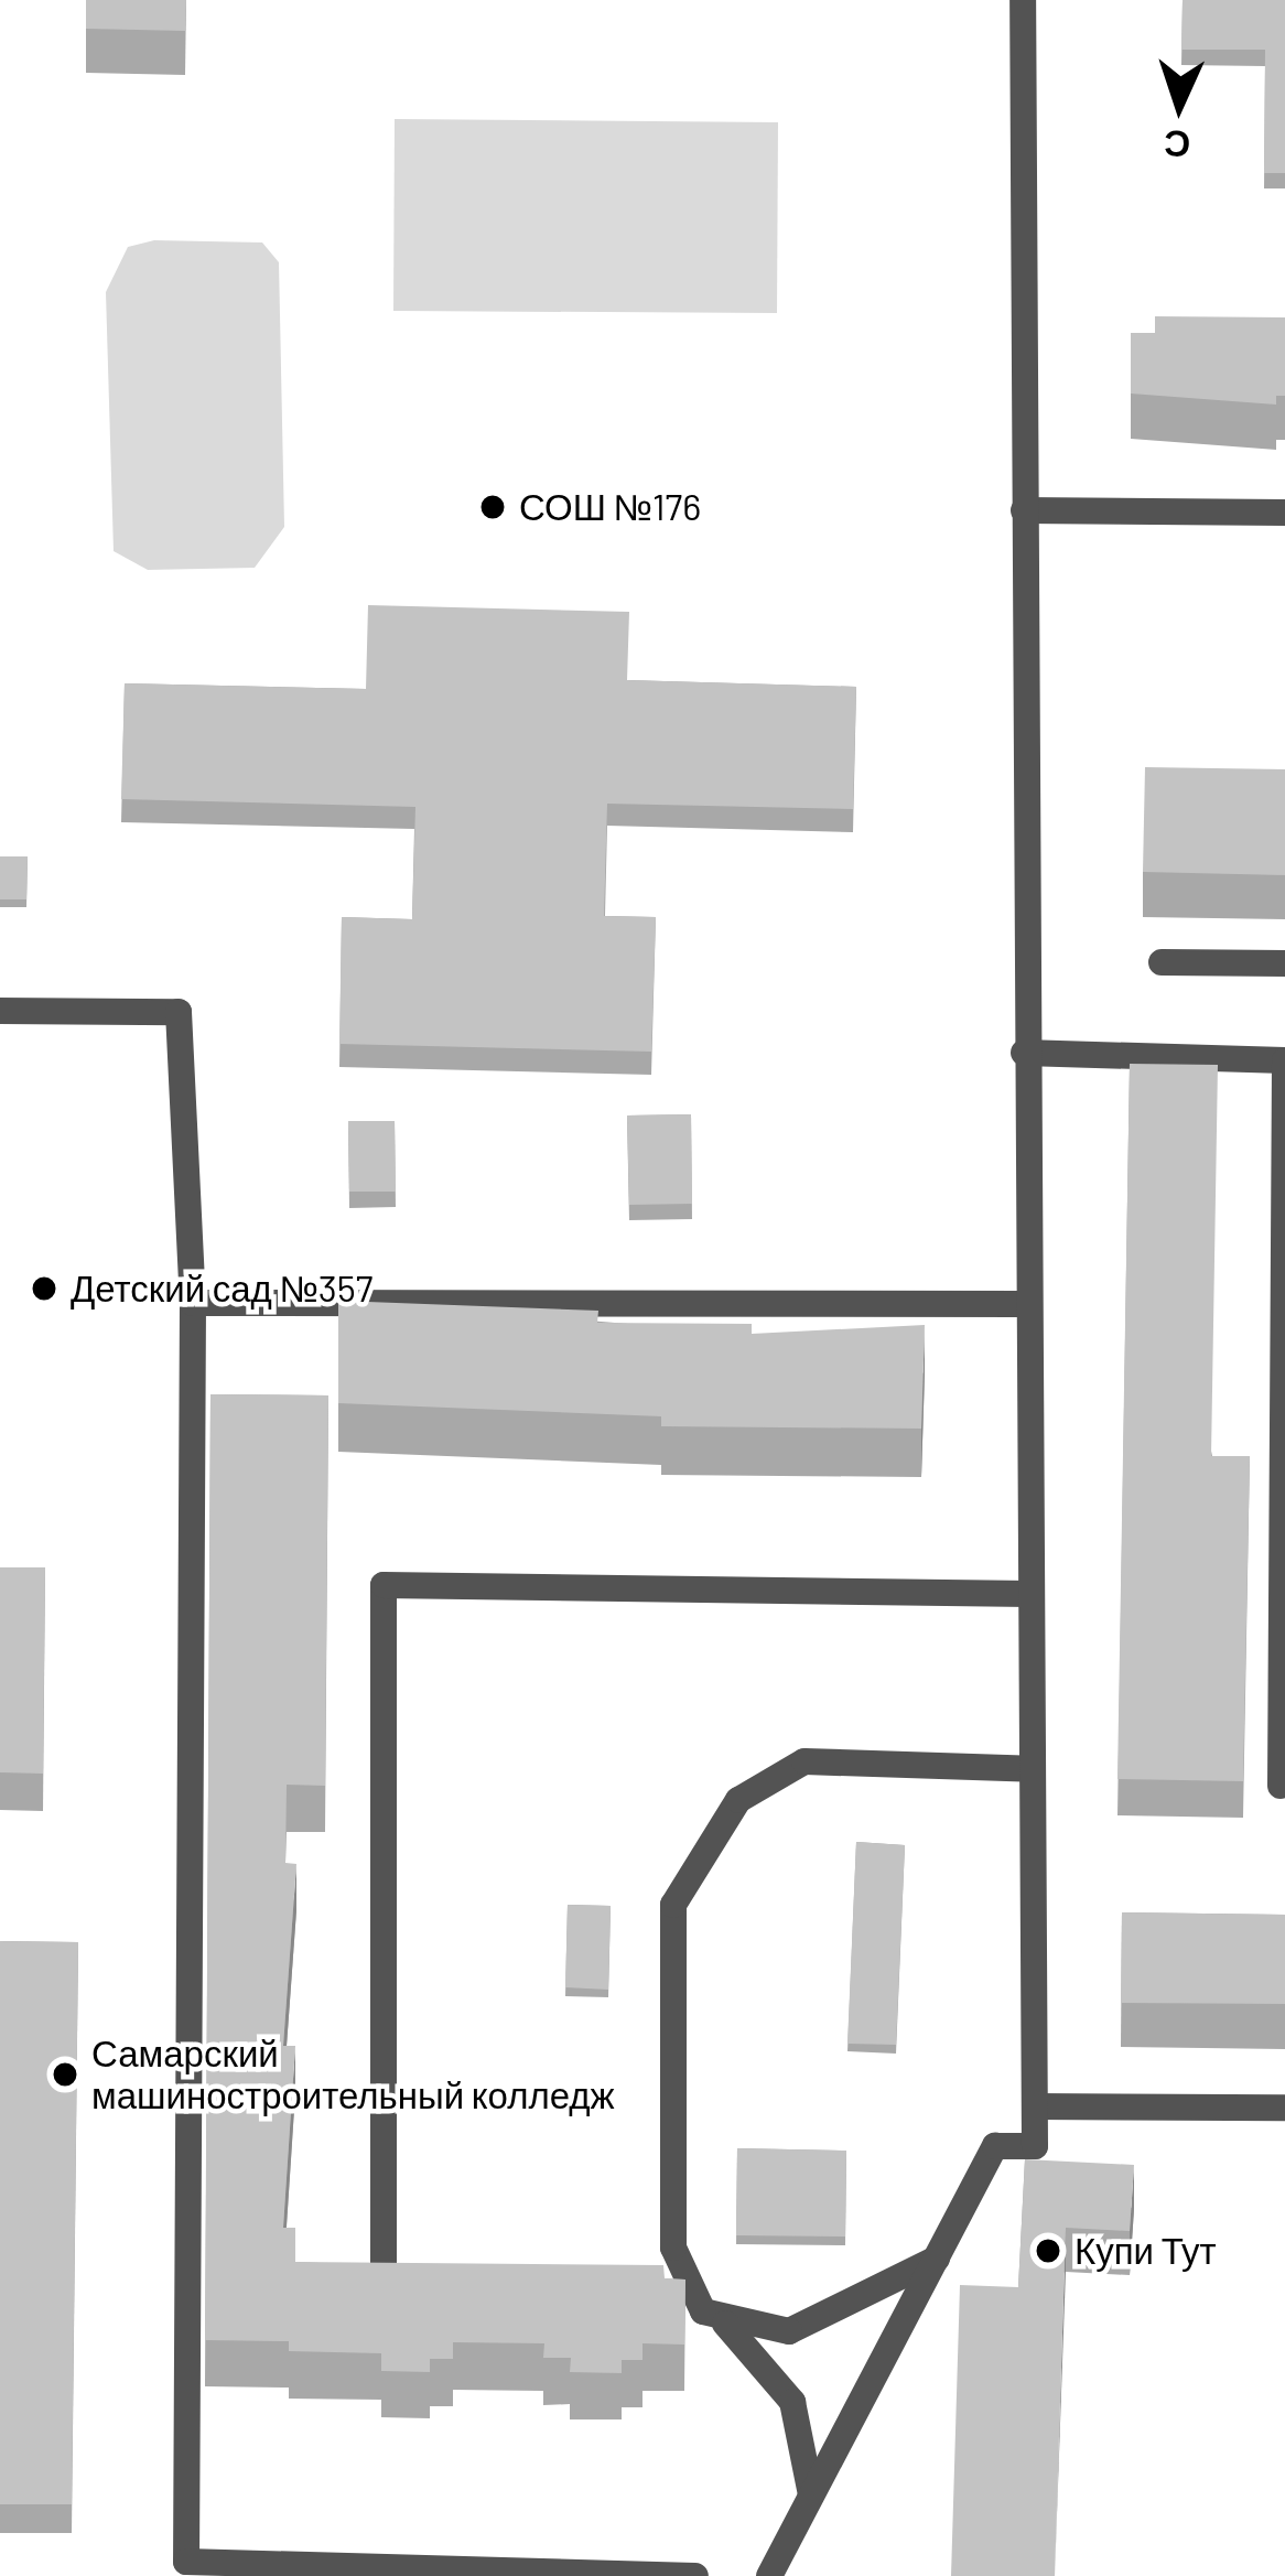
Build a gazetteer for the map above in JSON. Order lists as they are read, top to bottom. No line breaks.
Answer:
{"places":["СОШ №176","Детский сад №357","Самарский машиностроительный колледж","Купи Тут"],"north":"bottom"}
